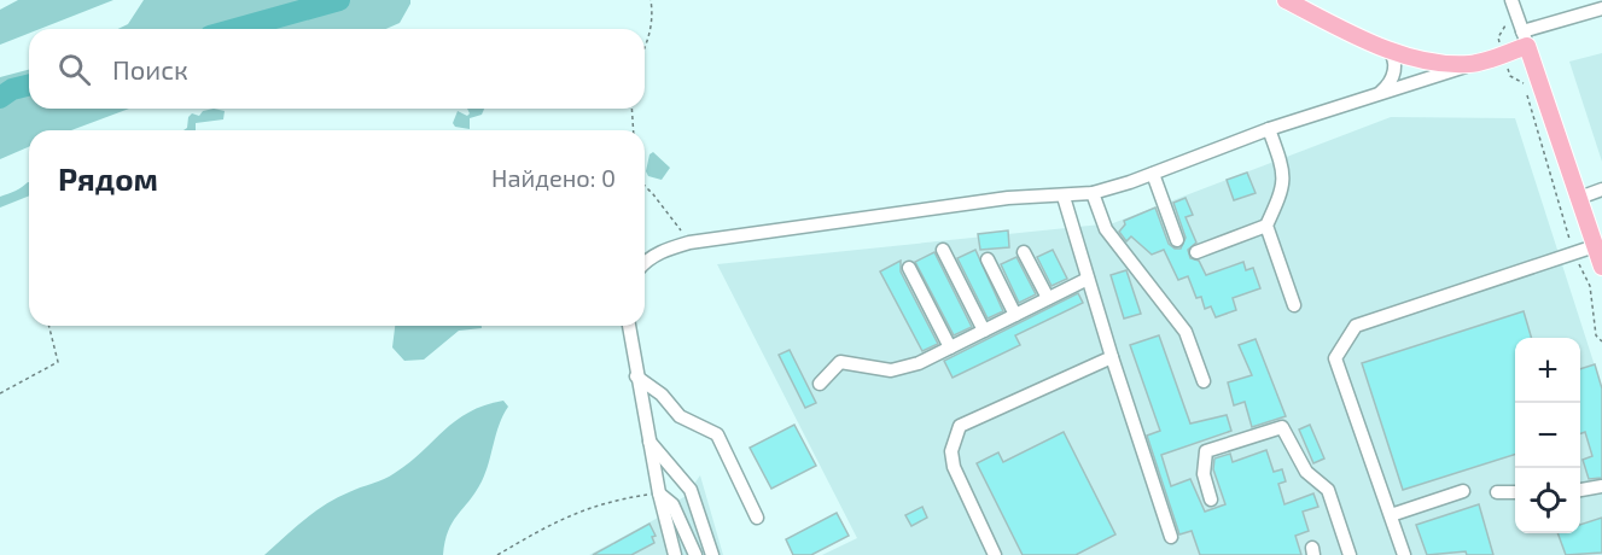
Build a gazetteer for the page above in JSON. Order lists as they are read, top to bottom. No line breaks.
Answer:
{"page":{"search":"Поиск","heading":["Рядом","Найдено: 0"],"map_buttons":["+","−"]}}
